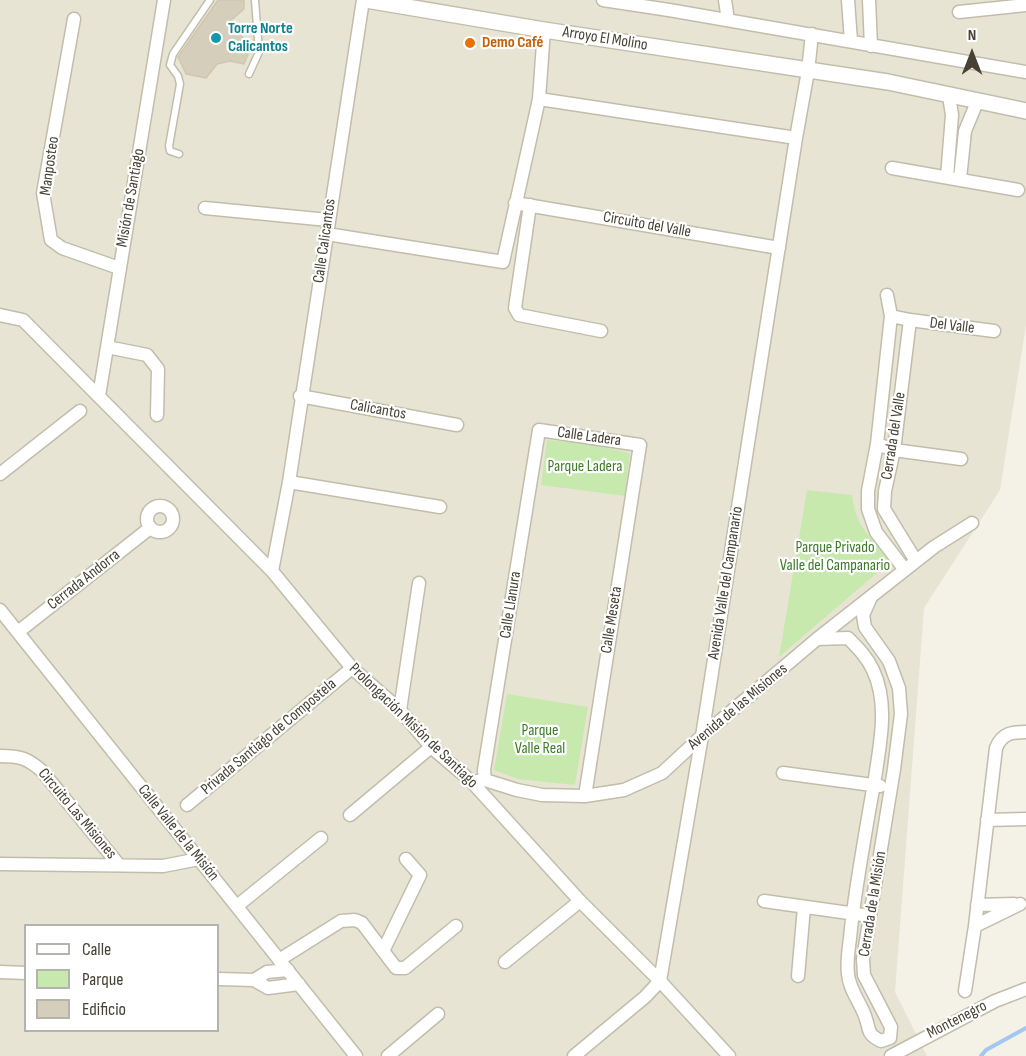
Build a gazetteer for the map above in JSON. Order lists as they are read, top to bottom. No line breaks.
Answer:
{"streets":{"street":["Arroyo El Molino","Manposteo","Misión de Santiago","Circuito del Valle","Calle Calicantos","Del Valle","Calicantos","Cerrada del Valle","Calle Ladera","Cerrada Andorra","Avenida Valle del Campanario","Calle Llanura","Calle Meseta","Avenida de las Misiones","Prolongación Misión de Santiago","Privada Santiago de Compostela","Circuito Las Misiones","Calle Valle de la Misión","Cerrada de la Misión","Montenegro"]},"crossings":[["Arroyo El Molino","Calle Calicantos"],["Arroyo El Molino","Avenida Valle del Campanario"],["Manposteo","Misión de Santiago"],["Misión de Santiago","Prolongación Misión de Santiago"],["Circuito del Valle","Avenida Valle del Campanario"],["Calle Calicantos","Calicantos"],["Calle Calicantos","Prolongación Misión de Santiago"],["Del Valle","Cerrada del Valle"],["Cerrada del Valle","Avenida de las Misiones"],["Calle Ladera","Calle Llanura"],["Calle Ladera","Calle Meseta"],["Cerrada Andorra","Calle Valle de la Misión"],["Avenida Valle del Campanario","Avenida de las Misiones"],["Avenida Valle del Campanario","Prolongación Misión de Santiago"],["Calle Llanura","Avenida de las Misiones"],["Calle Meseta","Avenida de las Misiones"],["Avenida de las Misiones","Prolongación Misión de Santiago"],["Avenida de las Misiones","Cerrada de la Misión"],["Prolongación Misión de Santiago","Privada Santiago de Compostela"],["Circuito Las Misiones","Calle Valle de la Misión"]],"parks":["Parque Ladera","Parque Privado Valle del Campanario","Parque Valle Real"],"places":["Torre Norte Calicantos","Demo Café"],"legend":["Calle","Parque","Edificio"],"north":"top"}
